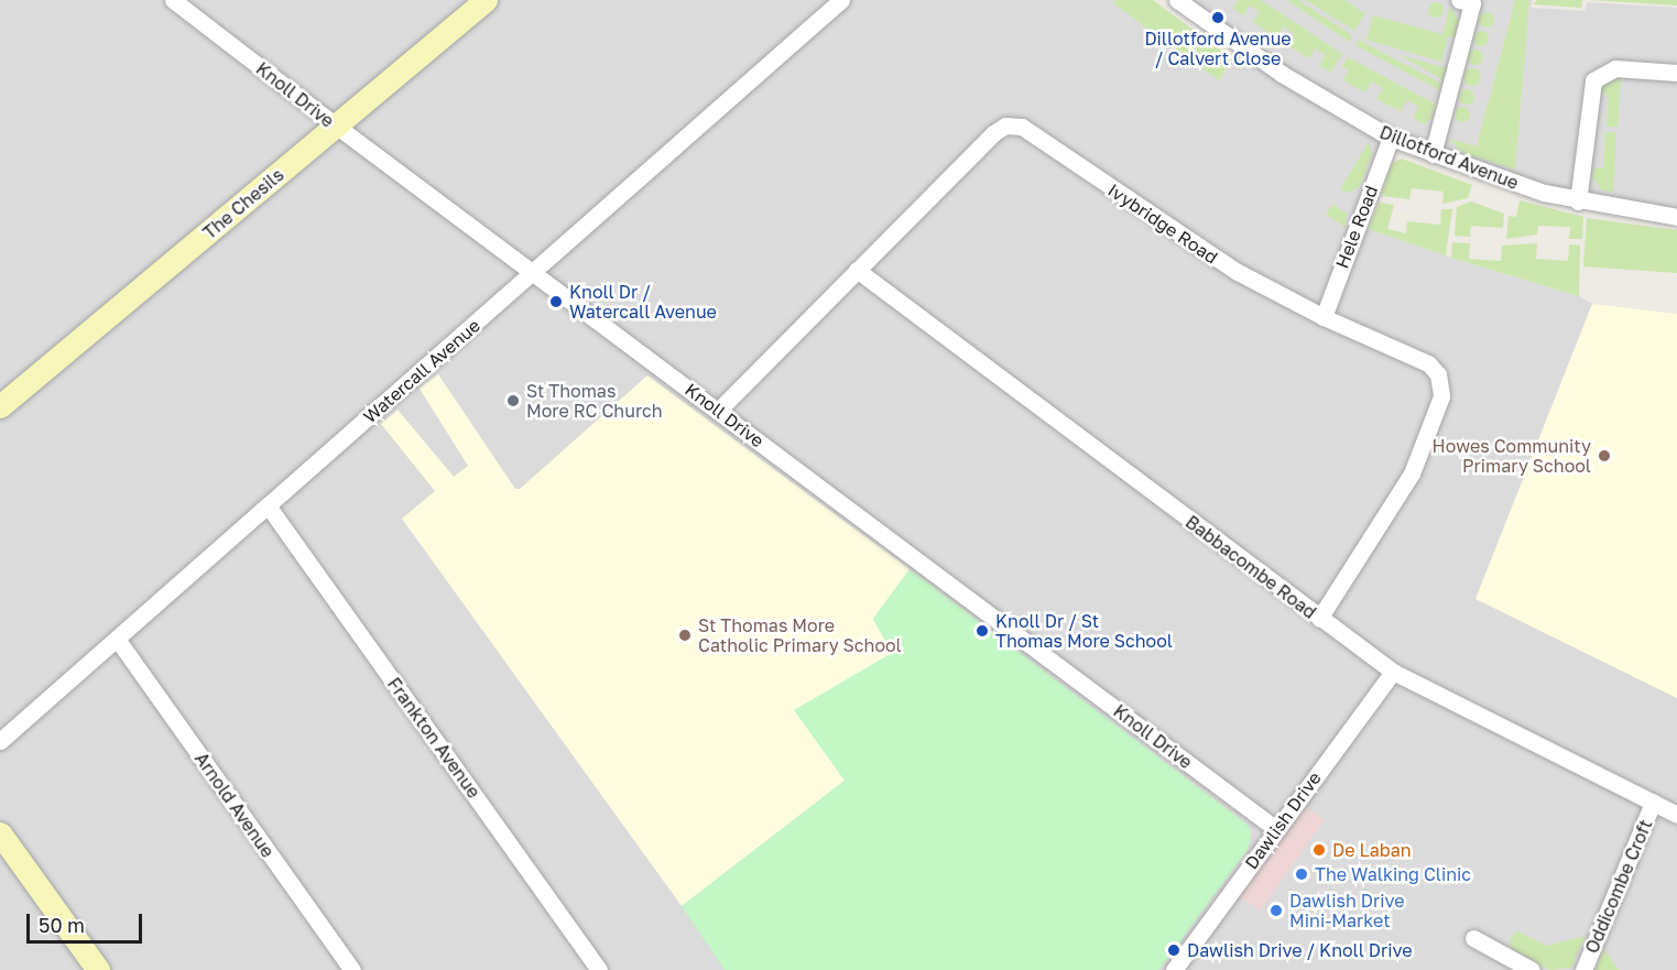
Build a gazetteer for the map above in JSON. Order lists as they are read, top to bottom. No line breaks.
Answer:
{"streets":{"street":["Knoll Drive","Dillotford Avenue","The Chesils","Ivybridge Road","Hele Road","Watercall Avenue","Babbacombe Road","Frankton Avenue","Arnold Avenue","Dawlish Drive","Oddicombe Croft"]},"crossings":[["Knoll Drive","The Chesils"],["Knoll Drive","Ivybridge Road"],["Knoll Drive","Watercall Avenue"],["Knoll Drive","Dawlish Drive"],["Dillotford Avenue","Hele Road"],["Ivybridge Road","Hele Road"],["Ivybridge Road","Babbacombe Road"],["Watercall Avenue","Frankton Avenue"],["Watercall Avenue","Arnold Avenue"],["Babbacombe Road","Dawlish Drive"],["Babbacombe Road","Oddicombe Croft"]],"places":["Dillotford Avenue / Calvert Close","Knoll Dr / Watercall Avenue","St Thomas More RC Church","Howes Community Primary School","Knoll Dr / St Thomas More School","St Thomas More Catholic Primary School","De Laban","The Walking Clinic","Dawlish Drive Mini-Market","Dawlish Drive / Knoll Drive"],"scale_bar":"50 m"}
